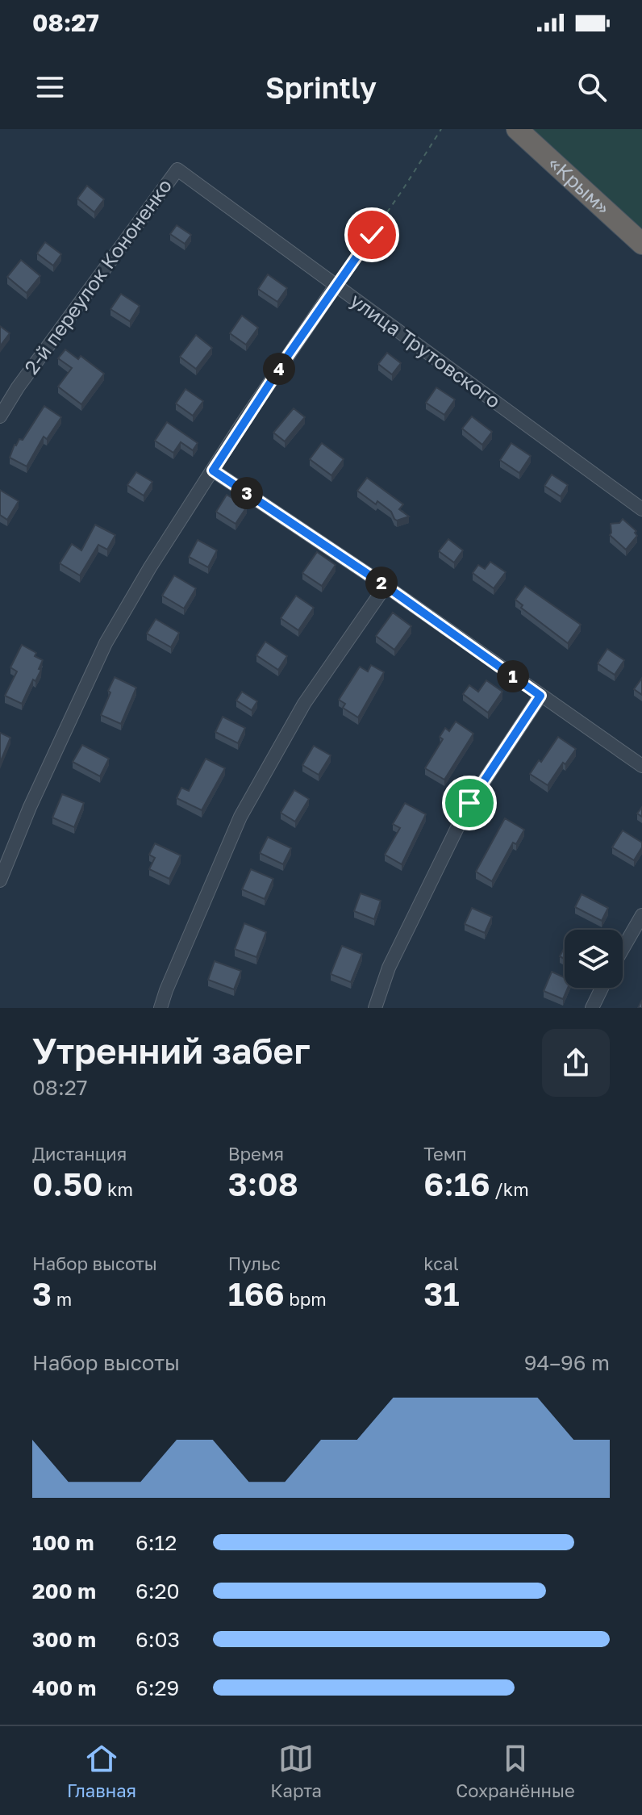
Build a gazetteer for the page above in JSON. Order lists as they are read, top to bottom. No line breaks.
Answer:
{"streets":{"highway":["«Крым»"],"street":["2-й переулок Кононенко","улица Трутовского"]},"crossings":[["2-й переулок Кононенко","улица Трутовского"]],"page":{"status":"08:27","header":"Sprintly","pins":["4","3","2","1"],"heading":["Утренний забег","08:27"],"stats":[["Дистанция","0.50 km"],["Время","3:08"],["Темп","6:16 /km"],["Набор высоты","3 m"],["Пульс","166 bpm"],["kcal","31"]],"chart":["Набор высоты","94–96 m"],"list":[{"name":"100 m","note":"6:12"},{"name":"200 m","note":"6:20"},{"name":"300 m","note":"6:03"},{"name":"400 m","note":"6:29"}],"tabs":["Главная","Карта","Сохранённые"]}}
